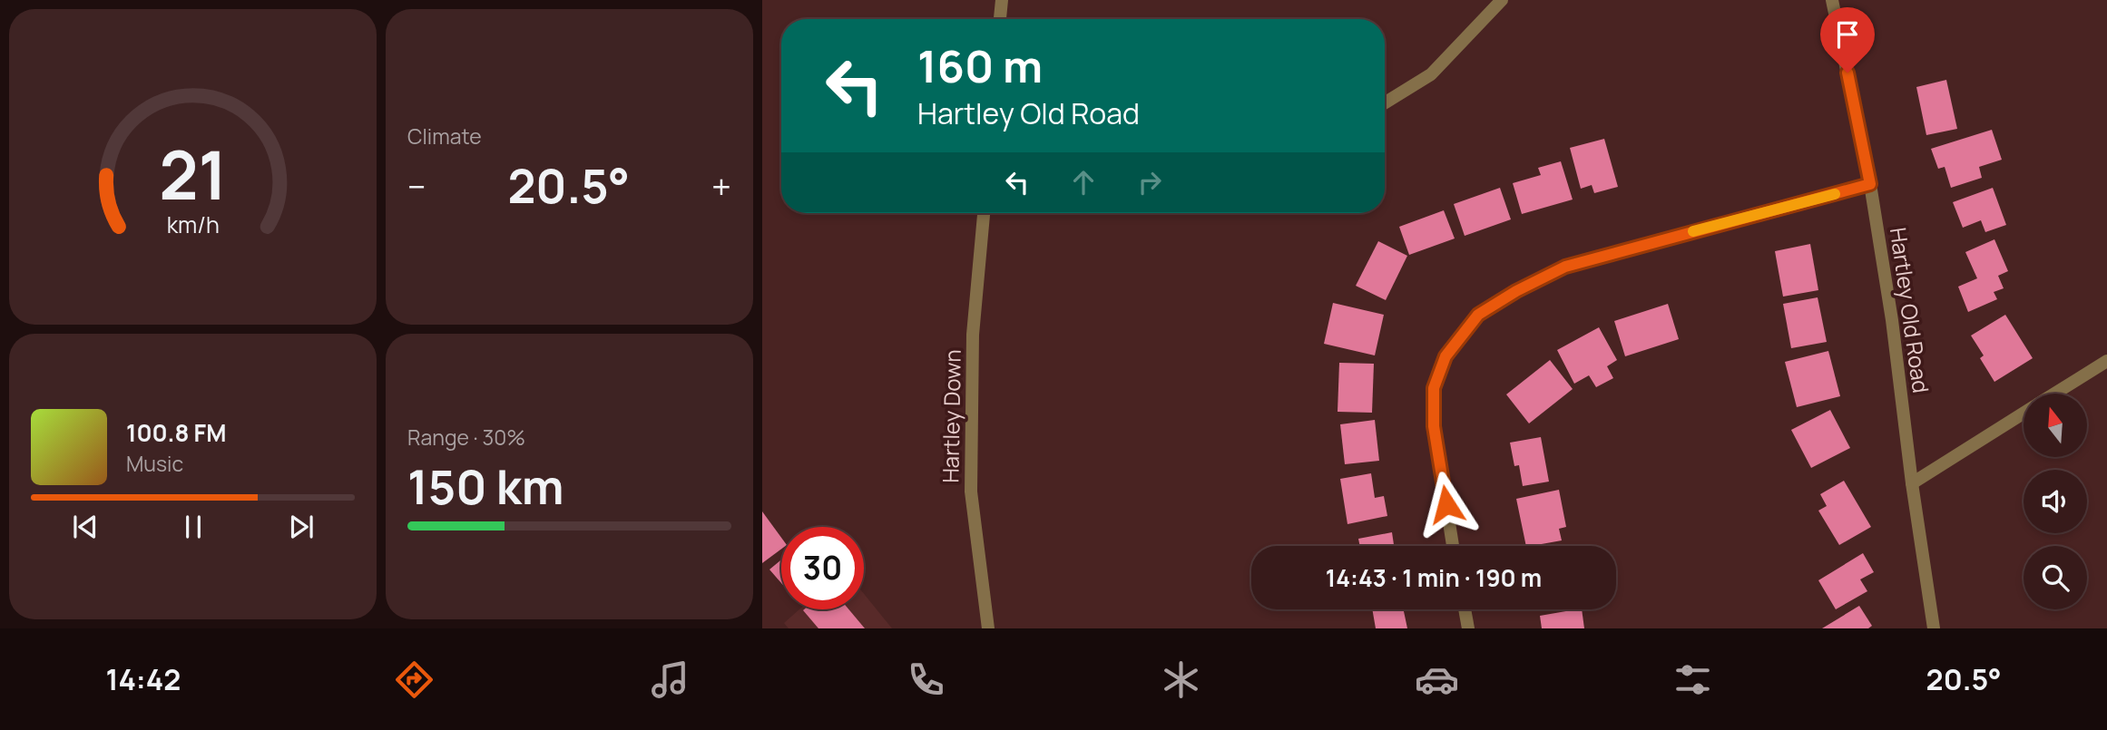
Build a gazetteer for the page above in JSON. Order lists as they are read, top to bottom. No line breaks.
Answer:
{"streets":{"street":["Hartley Old Road","Hartley Down"]},"north":"top","page":{"tile":["Climate",["Range · 30%","150 km"]],"turn":["160 m","Hartley Old Road"],"heat":["−","20.5°","+"],"song":["100.8 FM","Music"],"limit":"30","trip":"14:43 · 1 min · 190 m","tabs":["14:42","20.5°"],"gauge":["21","km/h"]}}
